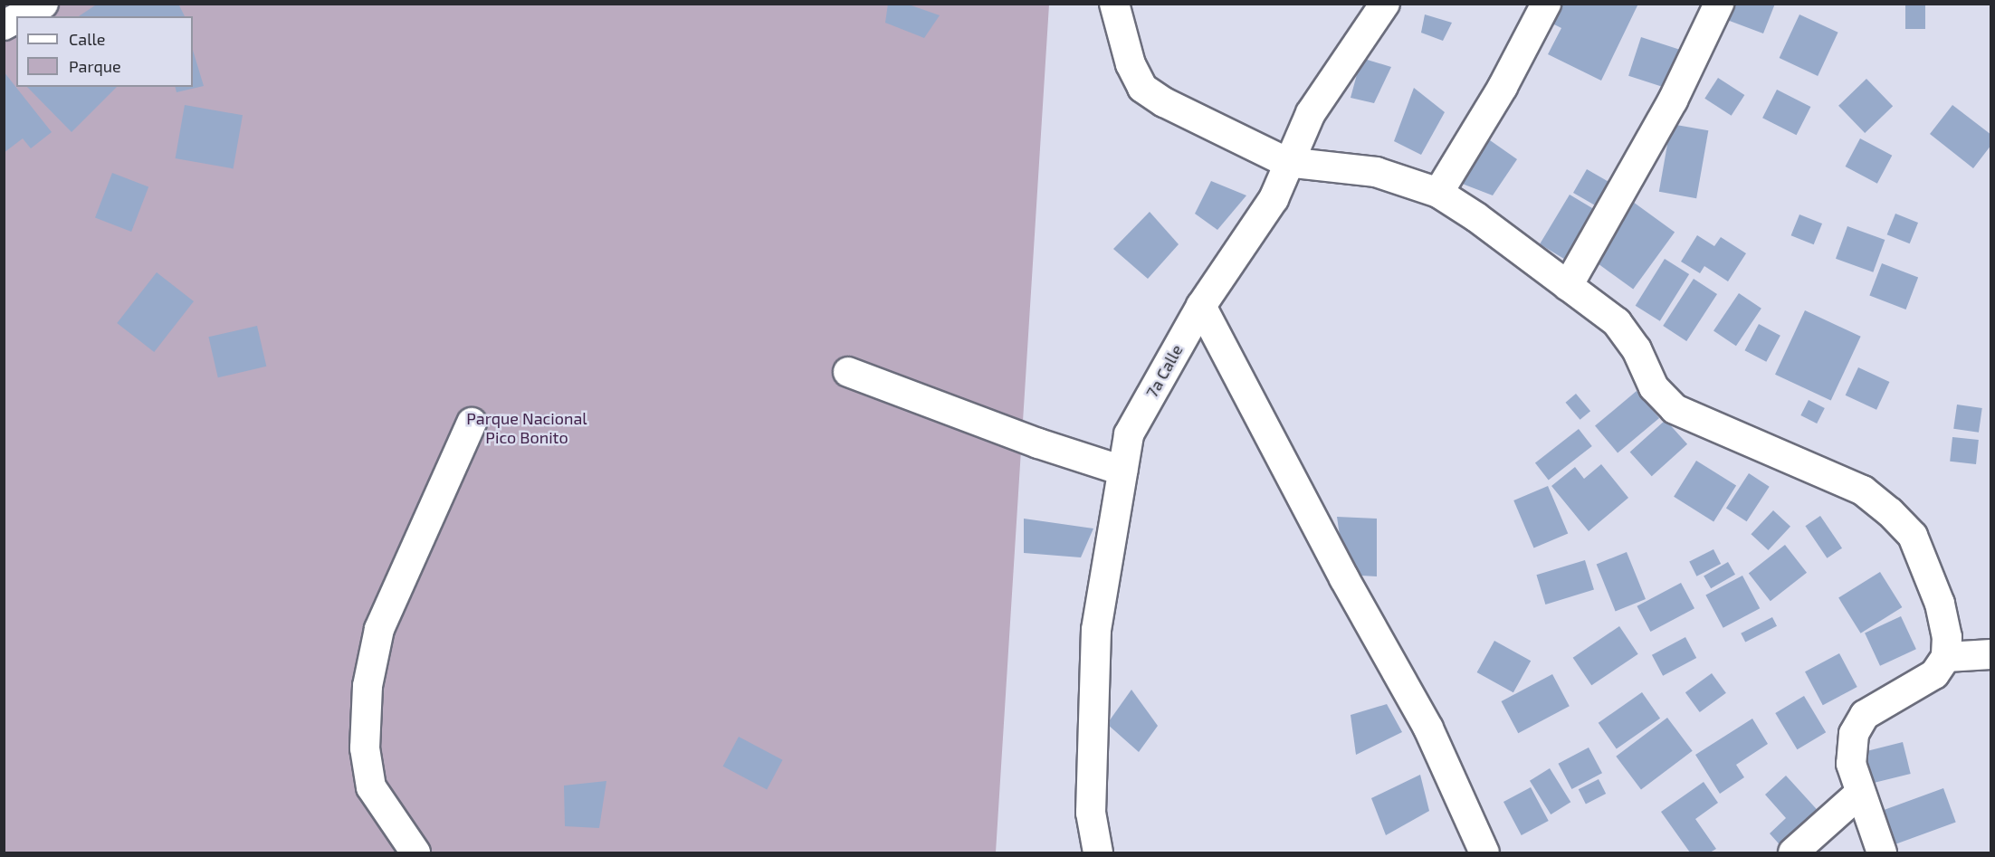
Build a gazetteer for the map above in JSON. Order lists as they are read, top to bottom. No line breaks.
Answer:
{"streets":{"street":["7a Calle"]},"parks":["Parque Nacional Pico Bonito"],"legend":["Calle","Parque"]}
